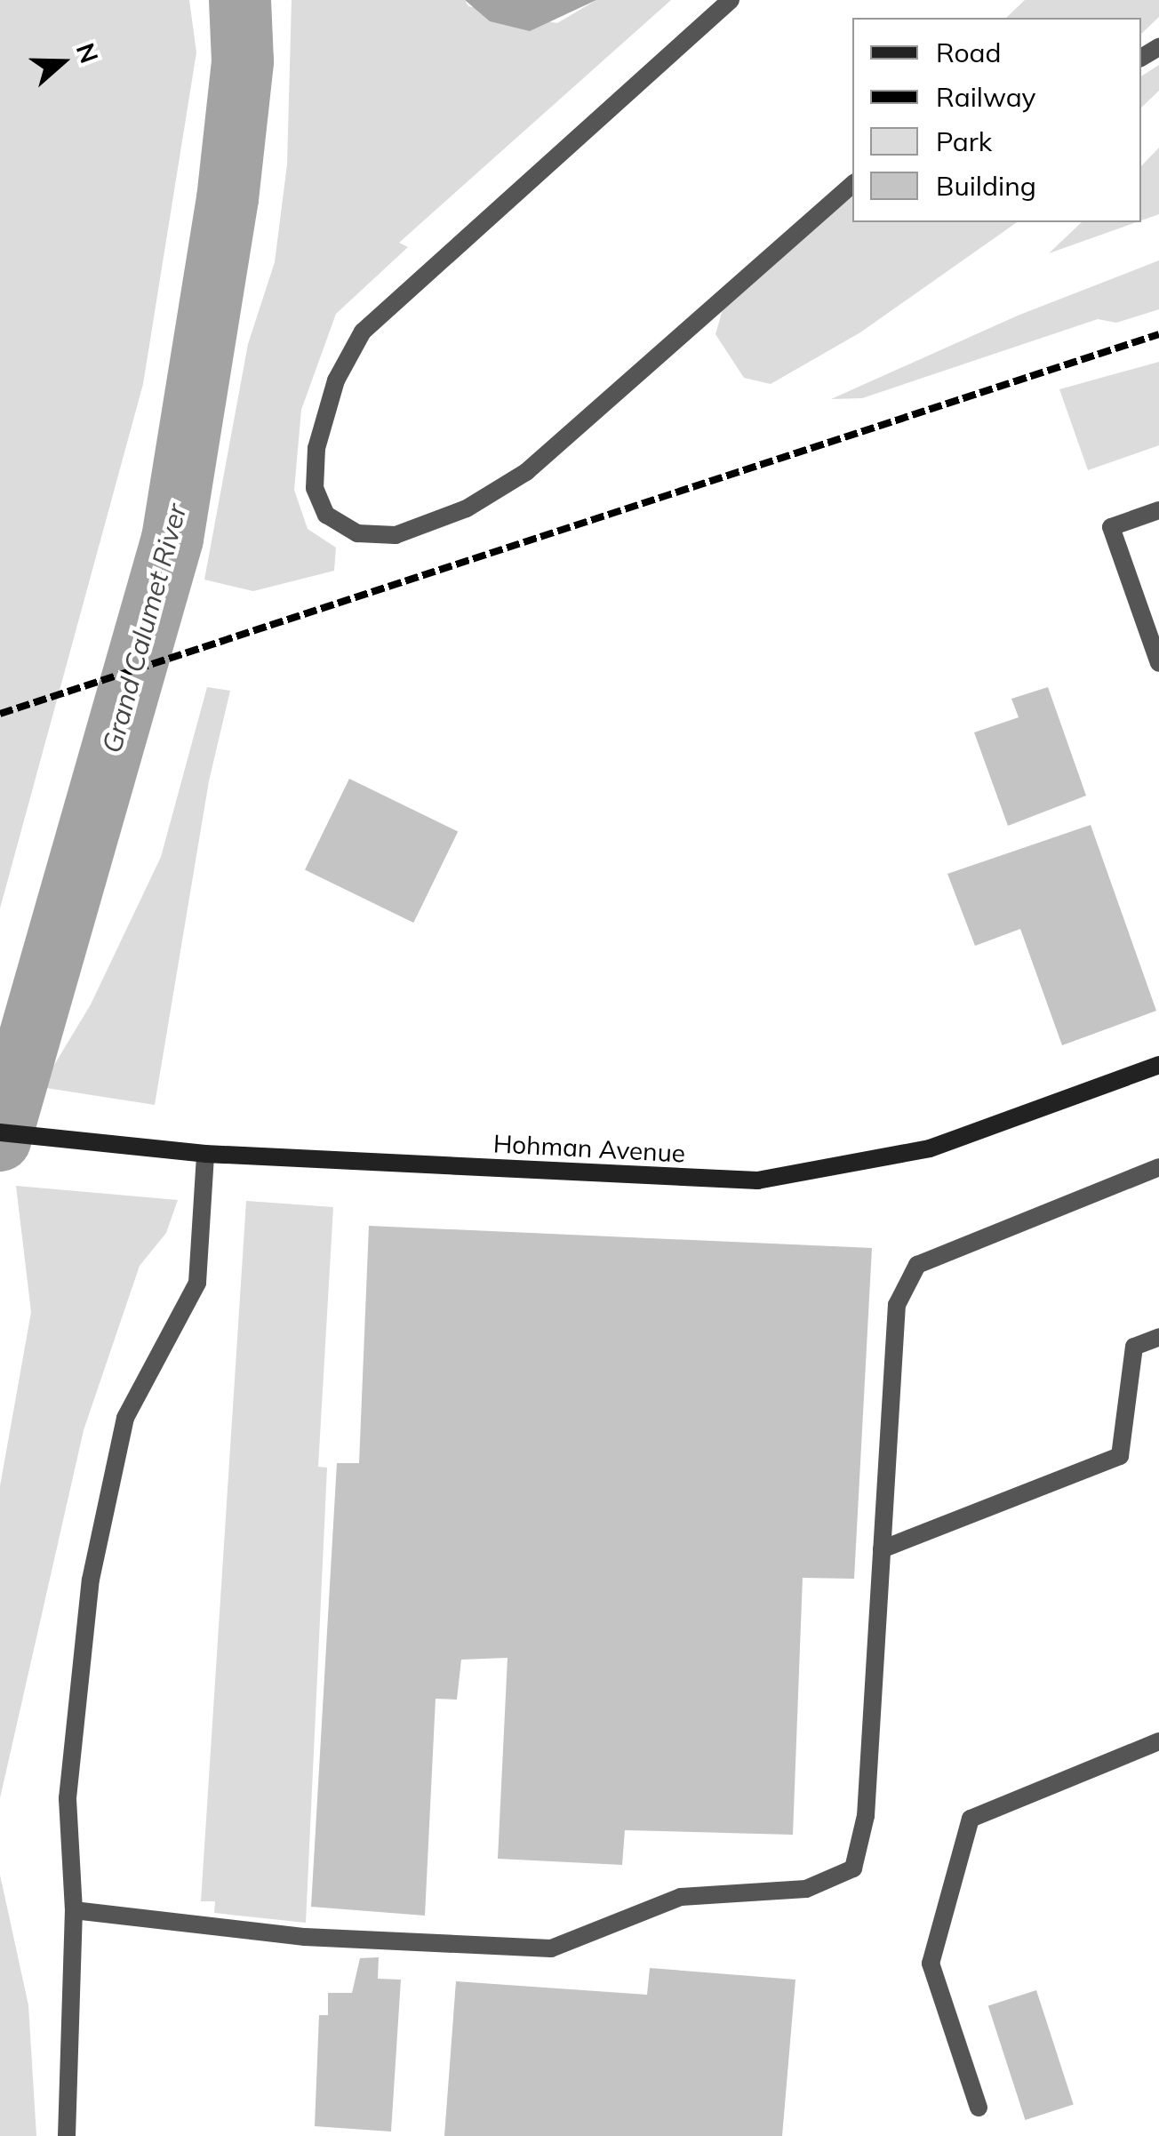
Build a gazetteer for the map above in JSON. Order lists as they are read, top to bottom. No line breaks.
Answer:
{"streets":{"main road":["Hohman Avenue"]},"water":["Grand Calumet River"],"legend":["Road","Railway","Park","Building"],"north":"right"}
